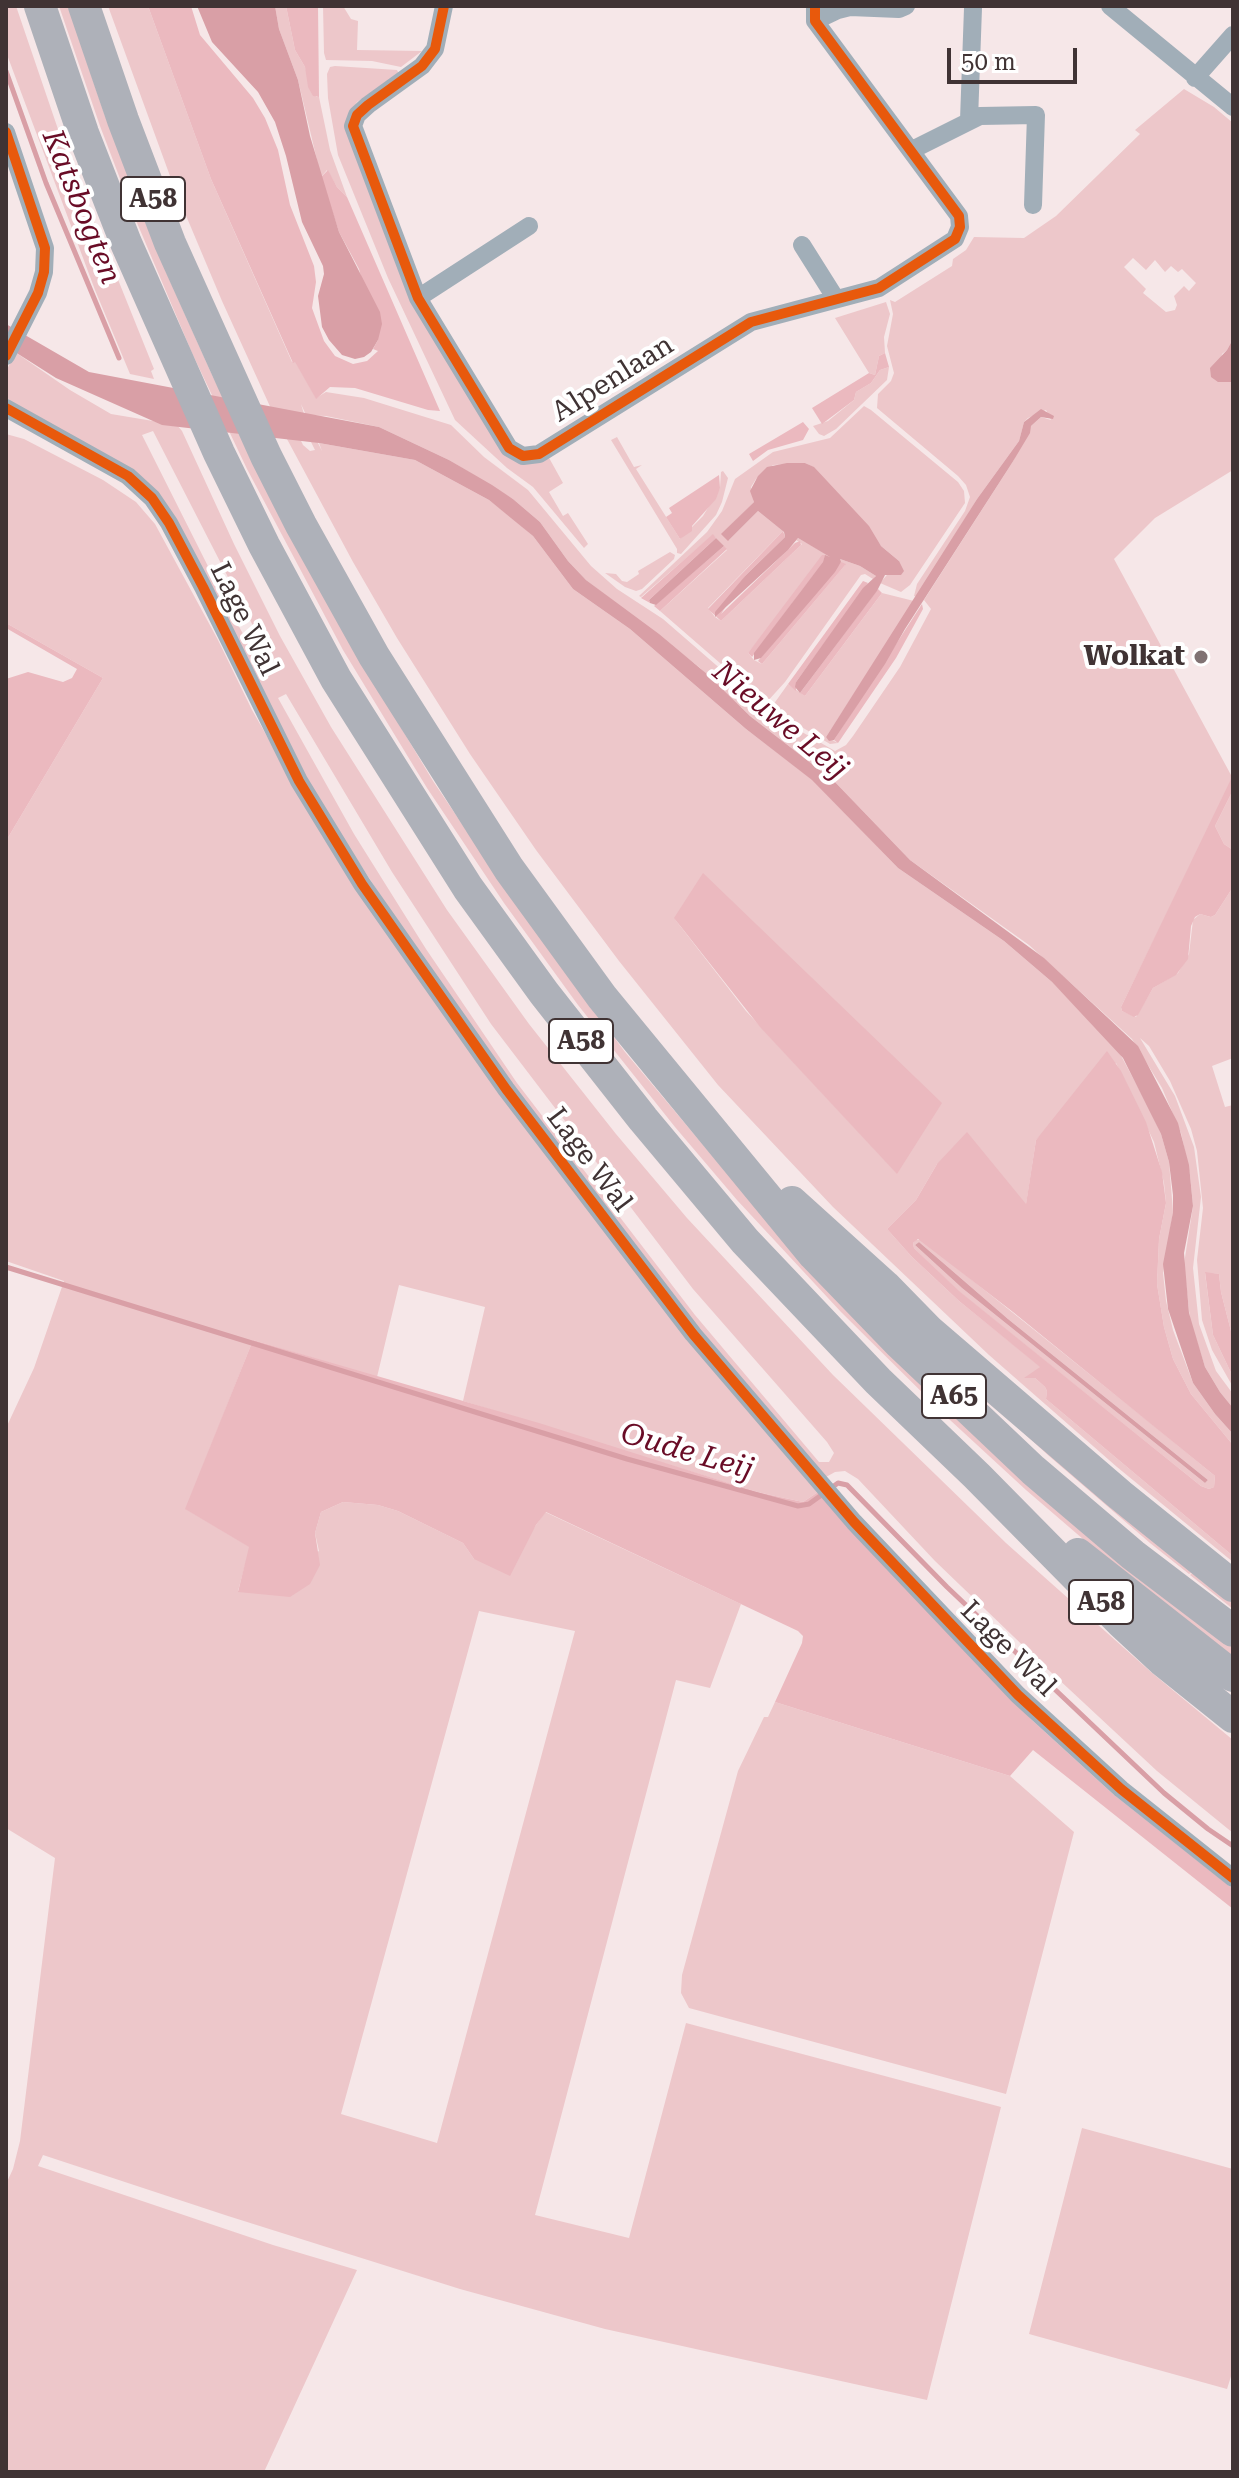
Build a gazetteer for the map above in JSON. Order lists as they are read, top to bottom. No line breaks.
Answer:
{"streets":{"highway":["A58","A65"],"street":["Alpenlaan","Lage Wal"]},"crossings":[["A58","A65"]],"water":["Katsbogten","Nieuwe Leij","Oude Leij"],"places":["Wolkat"],"scale_bar":"50 m"}
